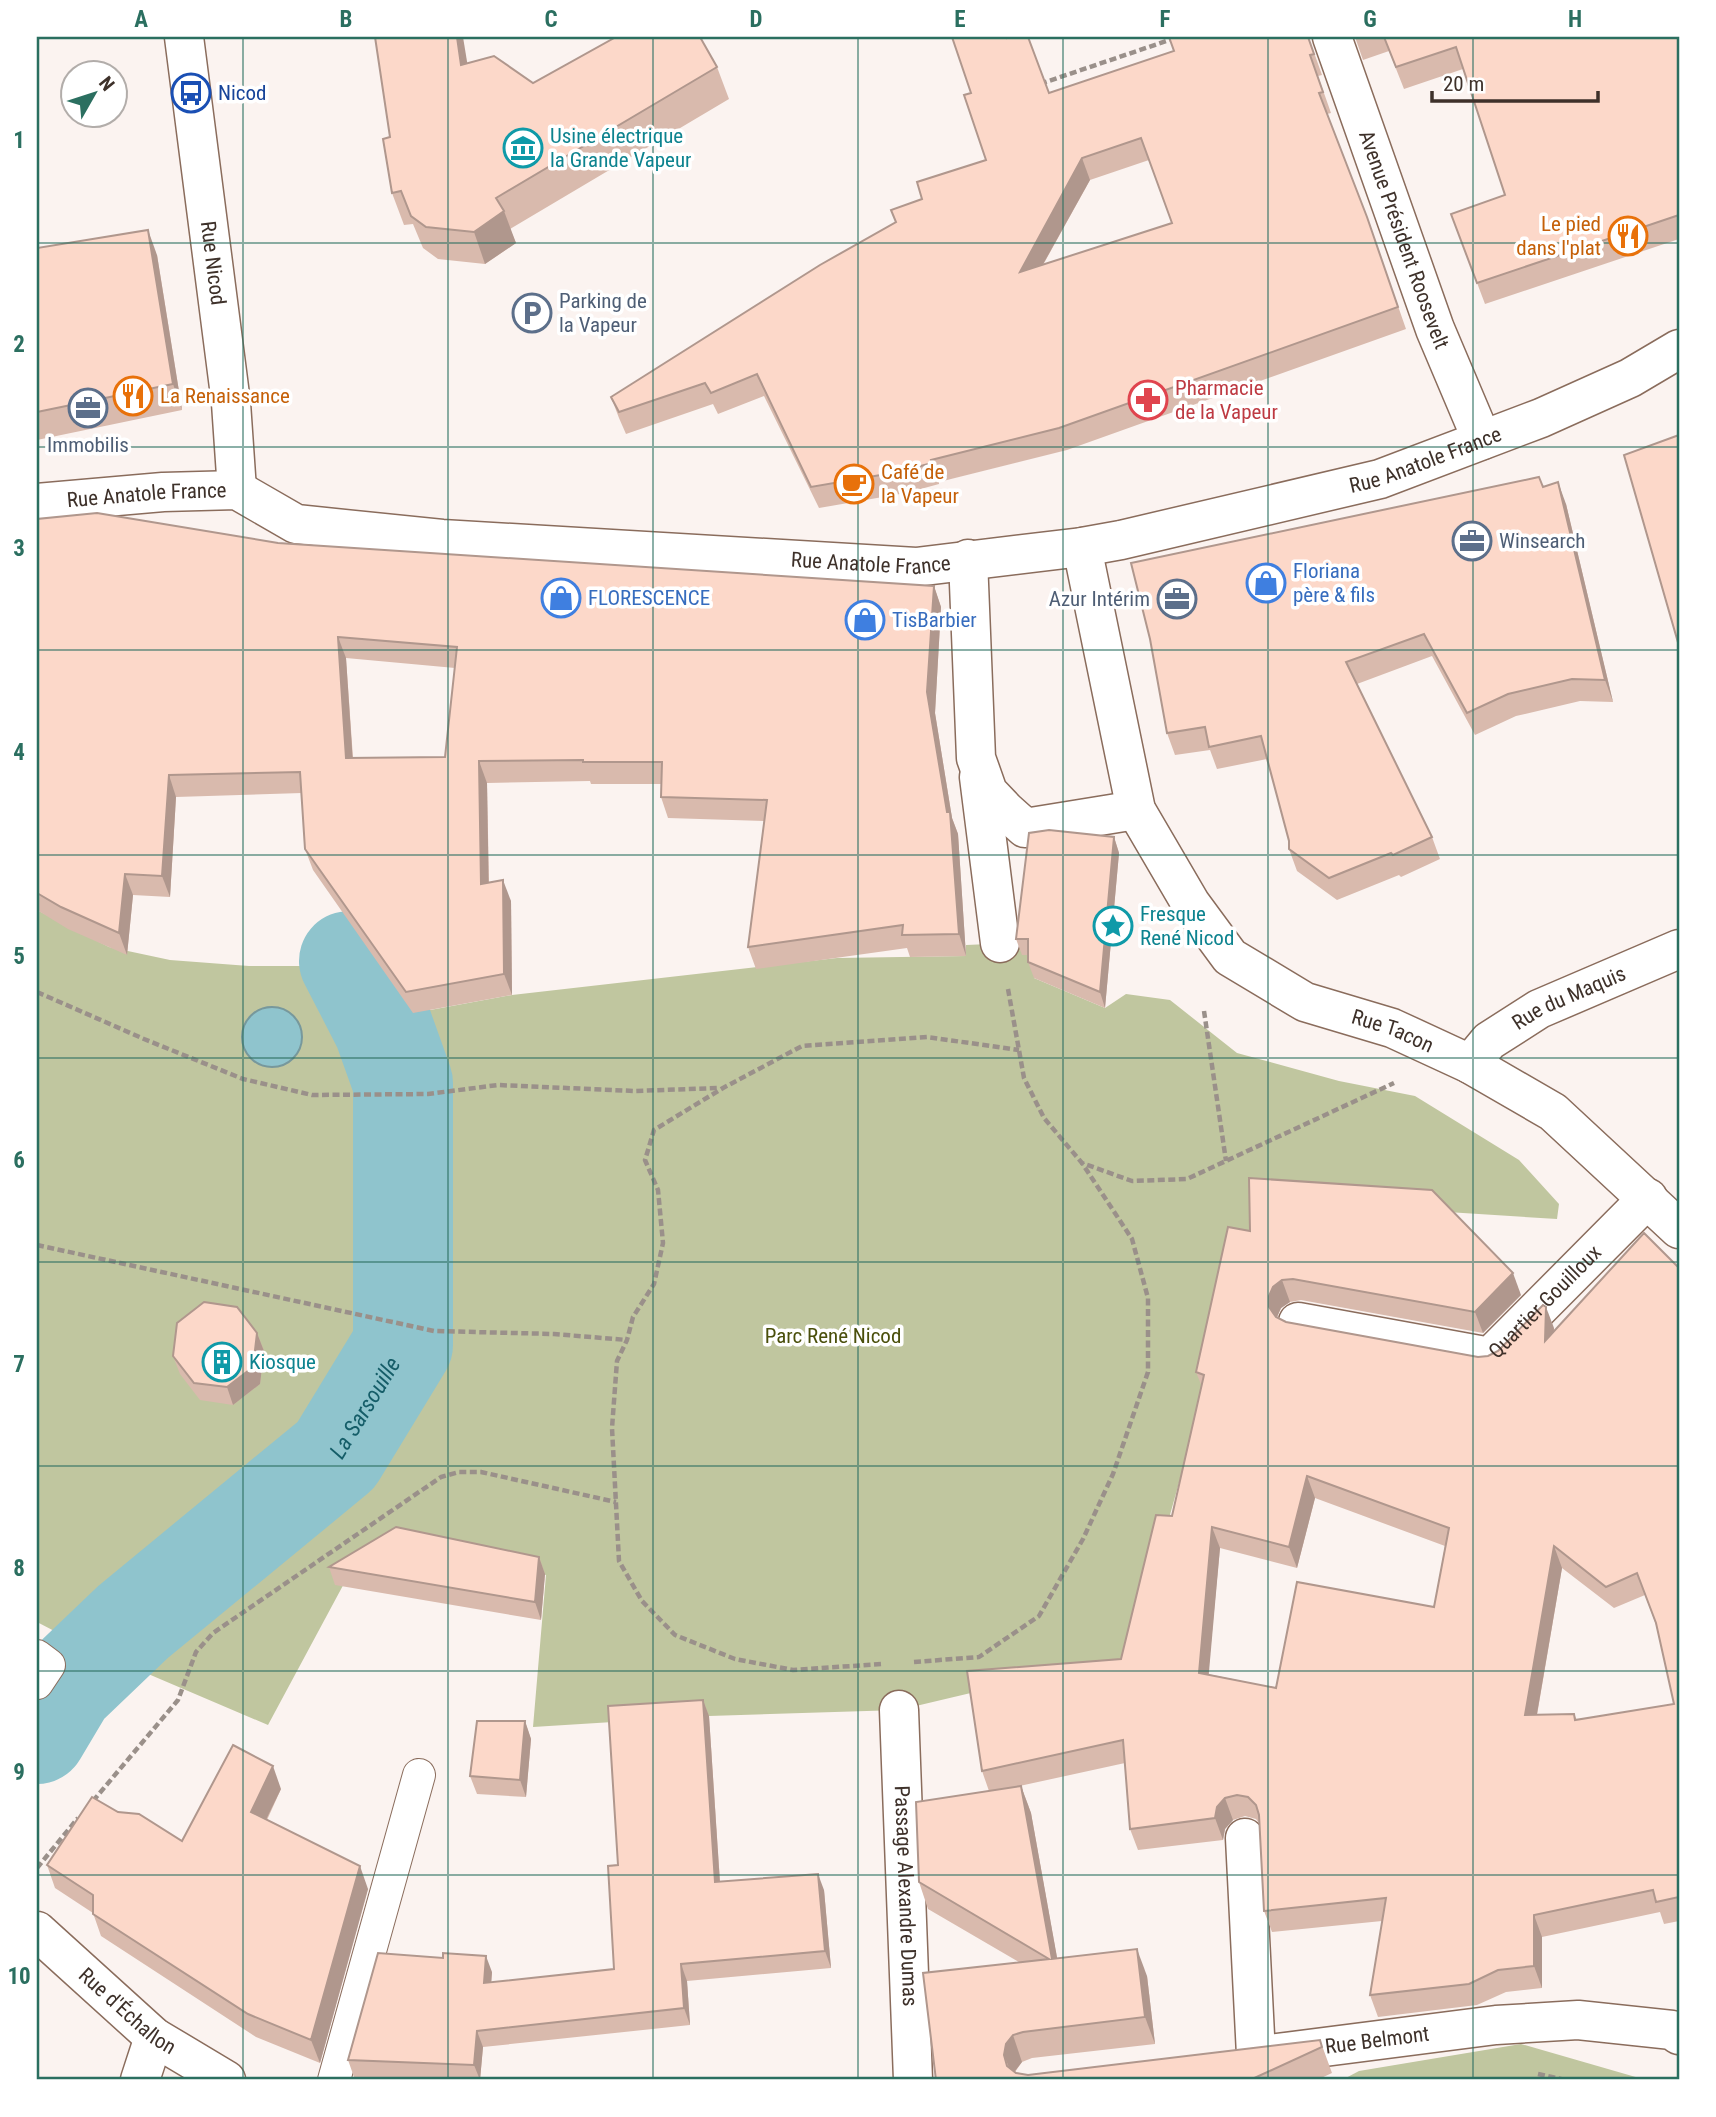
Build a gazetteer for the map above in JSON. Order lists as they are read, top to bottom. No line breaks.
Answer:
{"streets":{"street":["Avenue Président Roosevelt","Rue Nicod","Rue Anatole France","Rue du Maquis","Rue Tacon","Quartier Gouilloux","Passage Alexandre Dumas","Rue d'Échallon","Rue Belmont"]},"crossings":[["Avenue Président Roosevelt","Rue Anatole France"],["Rue Nicod","Rue Anatole France"],["Rue Anatole France","Rue Tacon"],["Rue du Maquis","Rue Tacon"],["Rue Tacon","Quartier Gouilloux"]],"water":["La Sarsouille"],"parks":["Parc René Nicod"],"places":{"bus stop":["Nicod"],"museum":["Usine électrique la Grande Vapeur"],"restaurant":["Le pied dans l'plat","La Renaissance"],"parking":["Parking de la Vapeur"],"pharmacy":["Pharmacie de la Vapeur"],"office":["Immobilis","Winsearch","Azur Intérim"],"cafe":["Café de la Vapeur"],"shop":["Floriana père & fils","FLORESCENCE","TisBarbier"],"place":["Fresque René Nicod"],"building":["Kiosque"]},"scale_bar":"20 m","north":"top right","grid":{"columns":["A","B","C","D","E","F","G","H"],"rows":["1","2","3","4","5","6","7","8","9","10"]}}
